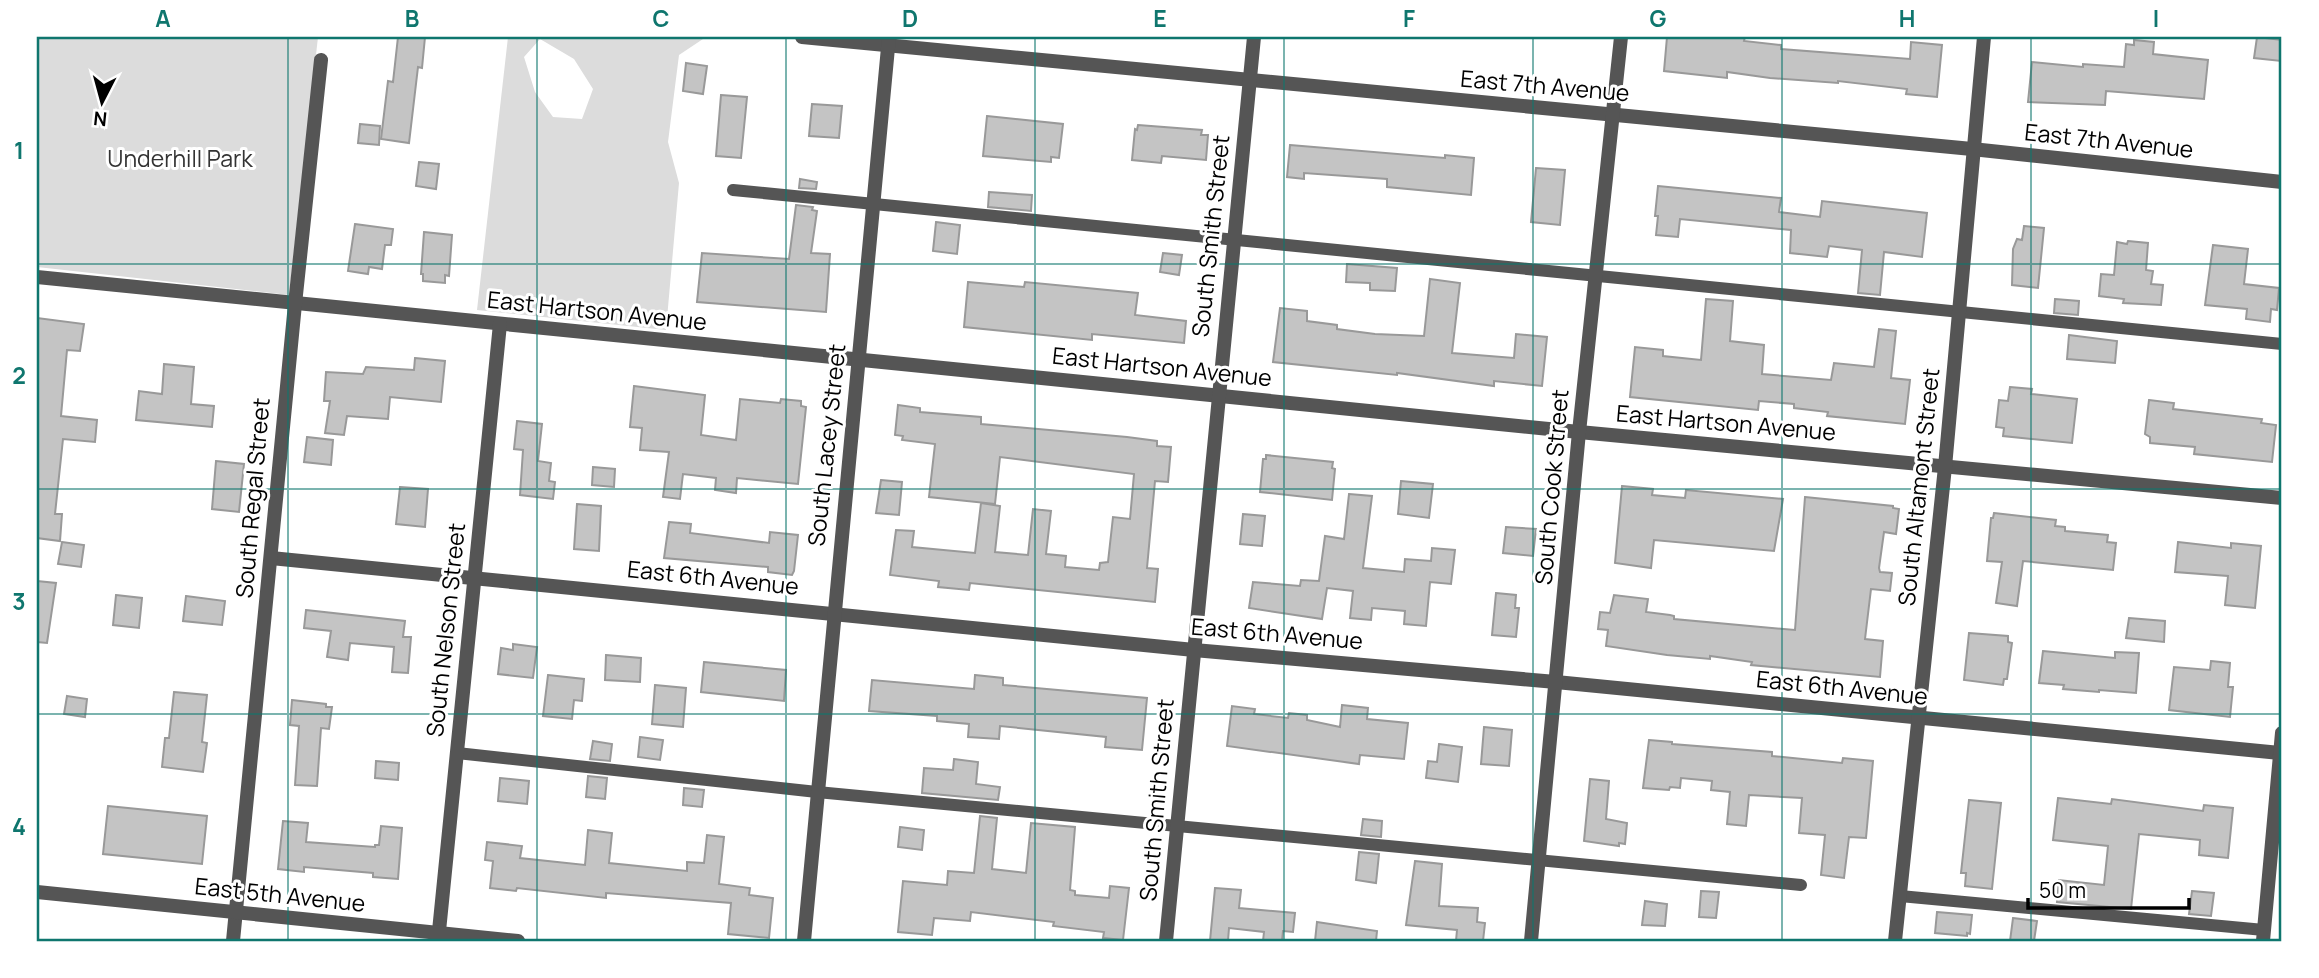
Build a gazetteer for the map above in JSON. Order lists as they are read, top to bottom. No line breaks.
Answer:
{"streets":{"street":["East 7th Avenue","South Smith Street","East Hartson Avenue","South Lacey Street","South Cook Street","South Altamont Street","South Regal Street","East 6th Avenue","South Nelson Street","East 5th Avenue"]},"crossings":[["East 7th Avenue","South Smith Street"],["East 7th Avenue","South Lacey Street"],["East 7th Avenue","South Cook Street"],["East 7th Avenue","South Altamont Street"],["South Smith Street","East Hartson Avenue"],["South Smith Street","East 6th Avenue"],["East Hartson Avenue","South Lacey Street"],["East Hartson Avenue","South Cook Street"],["East Hartson Avenue","South Altamont Street"],["East Hartson Avenue","South Regal Street"],["East Hartson Avenue","South Nelson Street"],["South Lacey Street","East 6th Avenue"],["South Cook Street","East 6th Avenue"],["South Altamont Street","East 6th Avenue"],["South Regal Street","East 6th Avenue"],["South Regal Street","East 5th Avenue"],["East 6th Avenue","South Nelson Street"],["South Nelson Street","East 5th Avenue"]],"parks":["Underhill Park"],"scale_bar":"50 m","north":"bottom","grid":{"columns":["A","B","C","D","E","F","G","H","I"],"rows":["1","2","3","4"]}}
